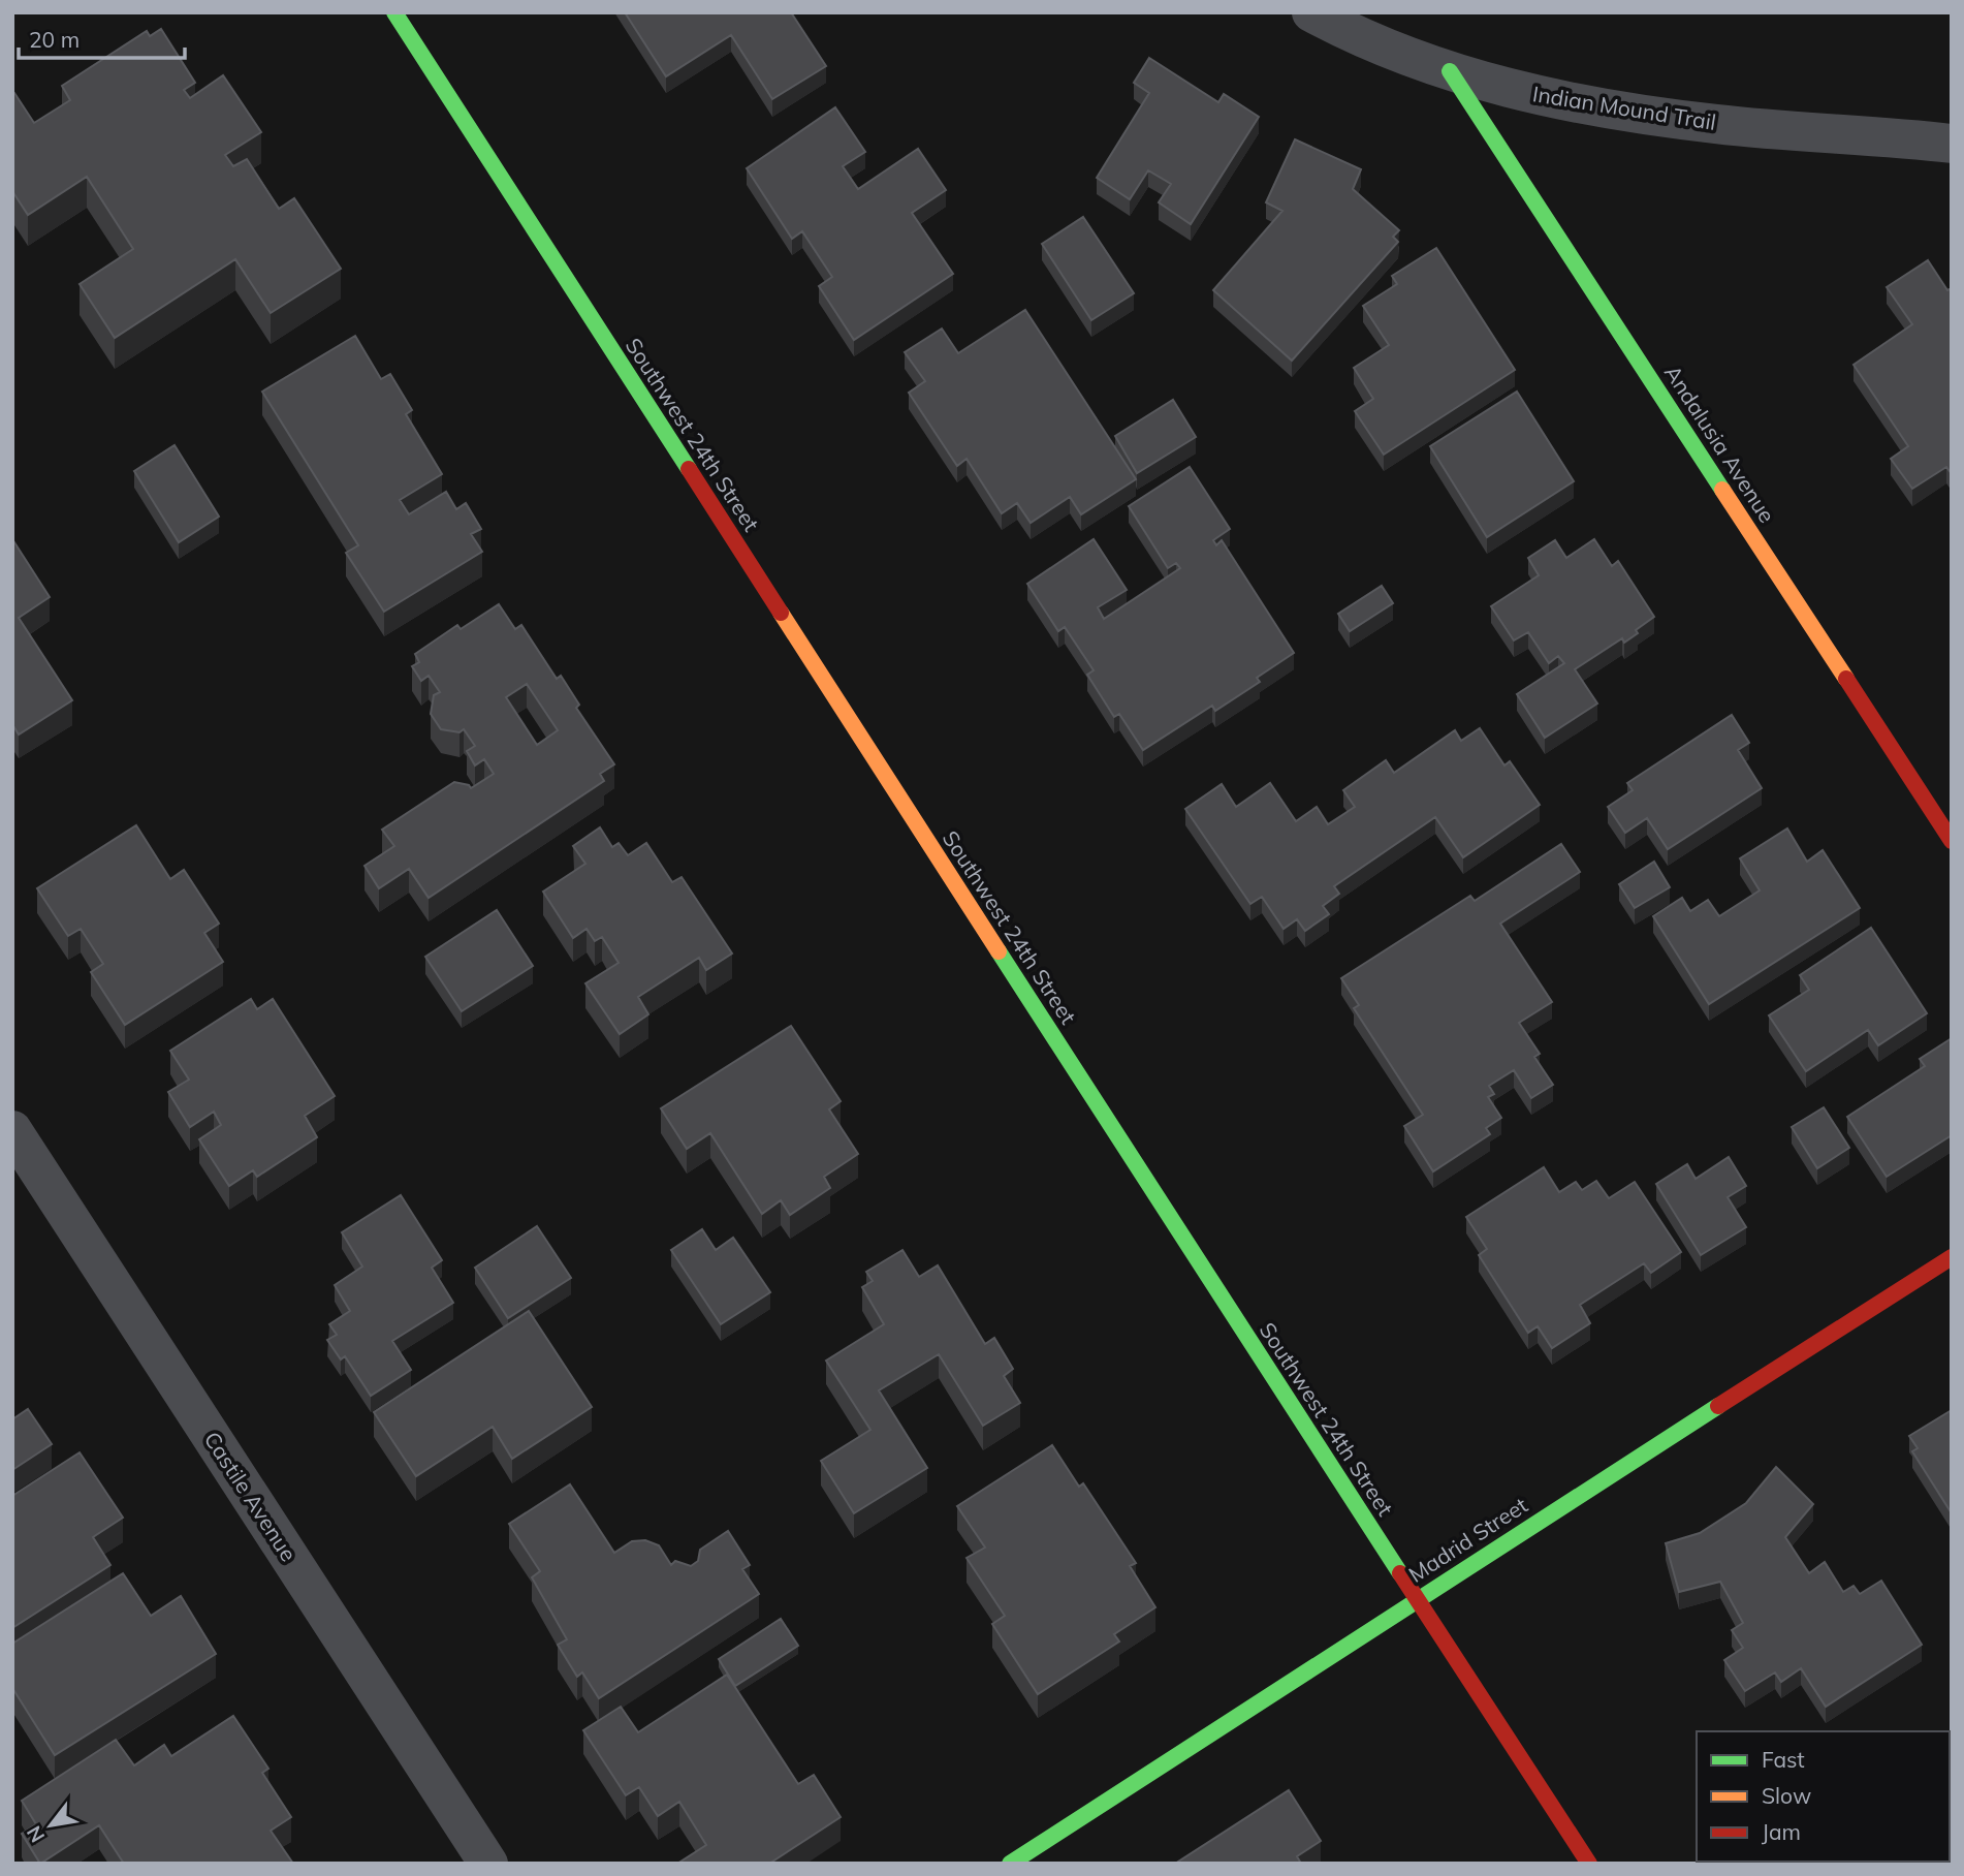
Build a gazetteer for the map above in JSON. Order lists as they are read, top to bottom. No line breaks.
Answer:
{"streets":{"street":["Indian Mound Trail","Southwest 24th Street","Andalusia Avenue","Castile Avenue","Madrid Street"]},"crossings":[["Indian Mound Trail","Andalusia Avenue"],["Southwest 24th Street","Madrid Street"]],"legend":["Fast","Slow","Jam"],"scale_bar":"20 m","north":"bottom left"}
